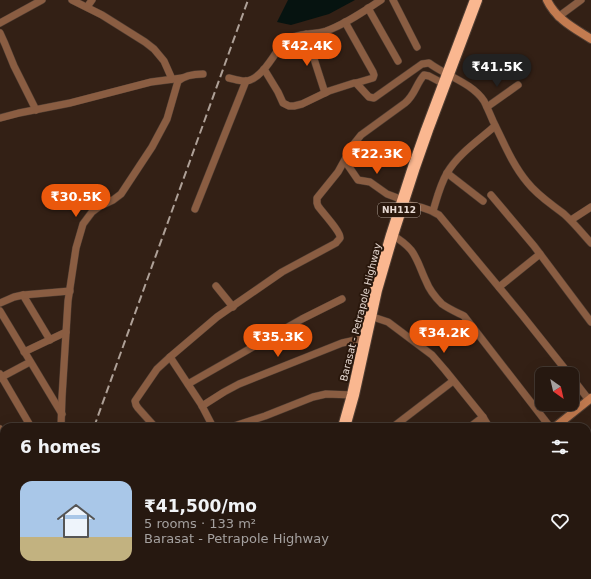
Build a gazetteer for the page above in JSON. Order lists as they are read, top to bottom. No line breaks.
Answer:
{"streets":{"highway":["NH112","Barasat - Petrapole Highway"]},"north":"bottom right","page":{"price":["₹42.4K","₹41.5K","₹22.3K","₹30.5K","₹34.2K","₹35.3K"],"heading":"6 homes","list":[{"name":"₹41,500/mo","note":"5 rooms · 133 m² · Barasat - Petrapole Highway"}]}}
